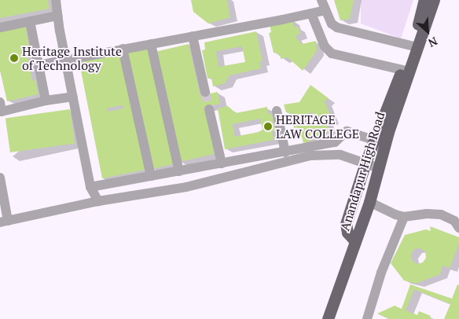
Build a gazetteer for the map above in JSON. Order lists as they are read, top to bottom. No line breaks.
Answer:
{"streets":{"main road":["Anandapur High Road"]},"places":["Heritage Institute of Technology","HERITAGE LAW COLLEGE"],"north":"bottom right"}
